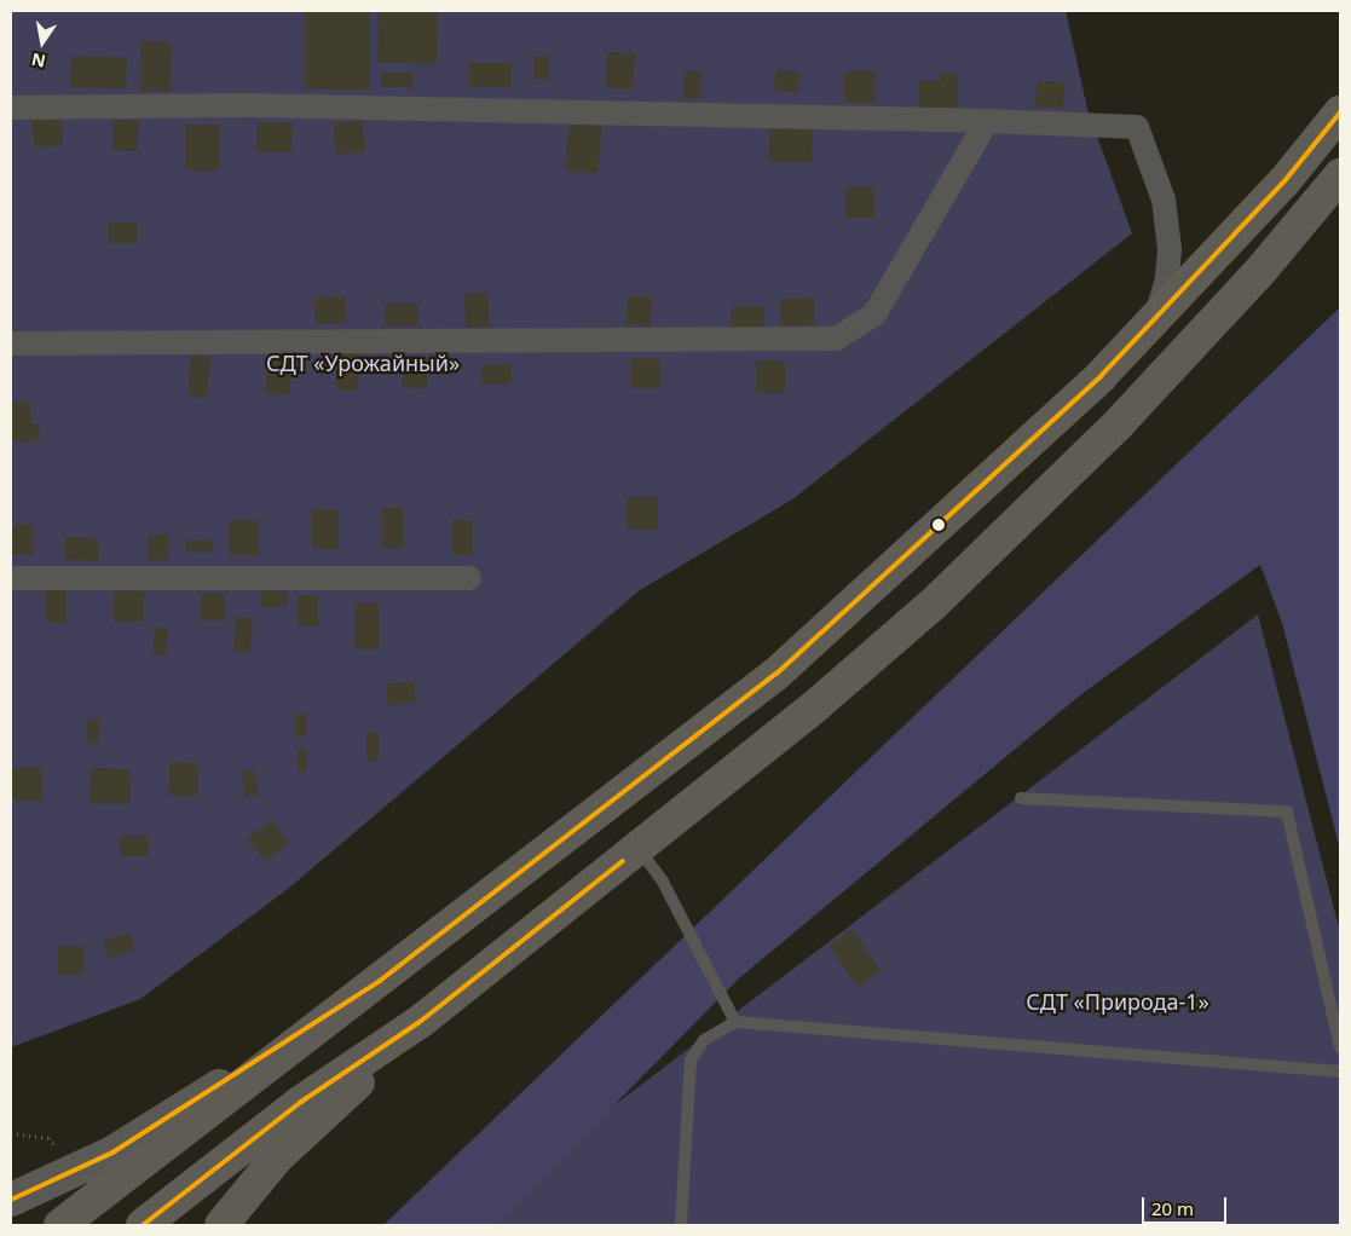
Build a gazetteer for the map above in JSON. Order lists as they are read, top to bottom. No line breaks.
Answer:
{"parks":["СДТ «Урожайный»","СДТ «Природа-1»"],"scale_bar":"20 m","north":"bottom"}
